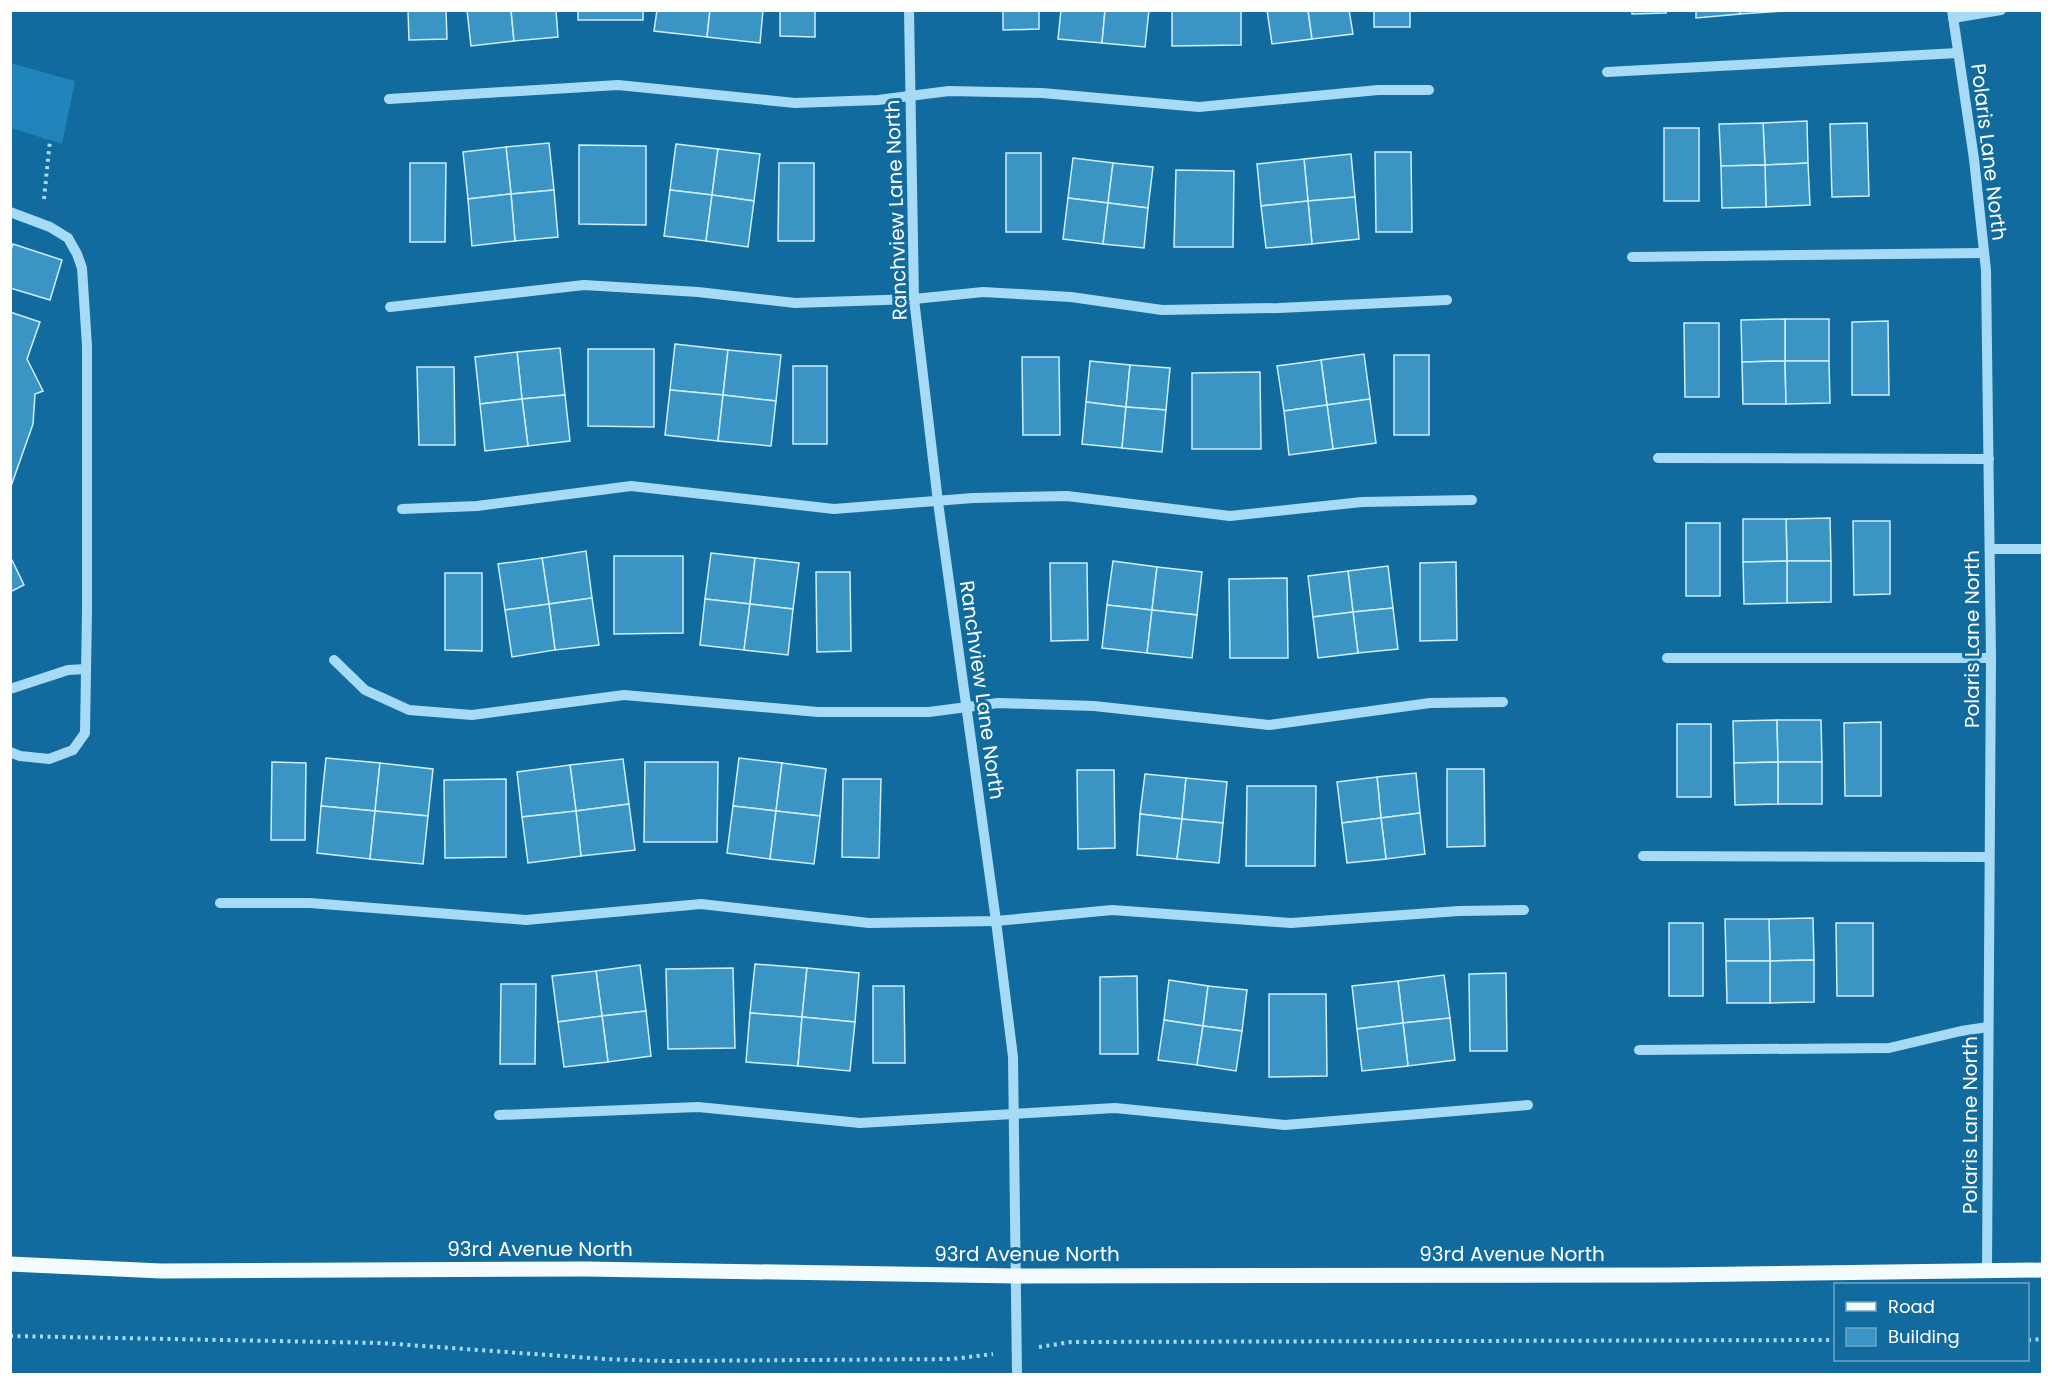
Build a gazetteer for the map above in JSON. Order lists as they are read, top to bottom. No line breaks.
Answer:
{"streets":{"main road":["93rd Avenue North"],"street":["Polaris Lane North","Ranchview Lane North"]},"crossings":[["Polaris Lane North","93rd Avenue North"],["Ranchview Lane North","93rd Avenue North"]],"legend":["Road","Building"]}
